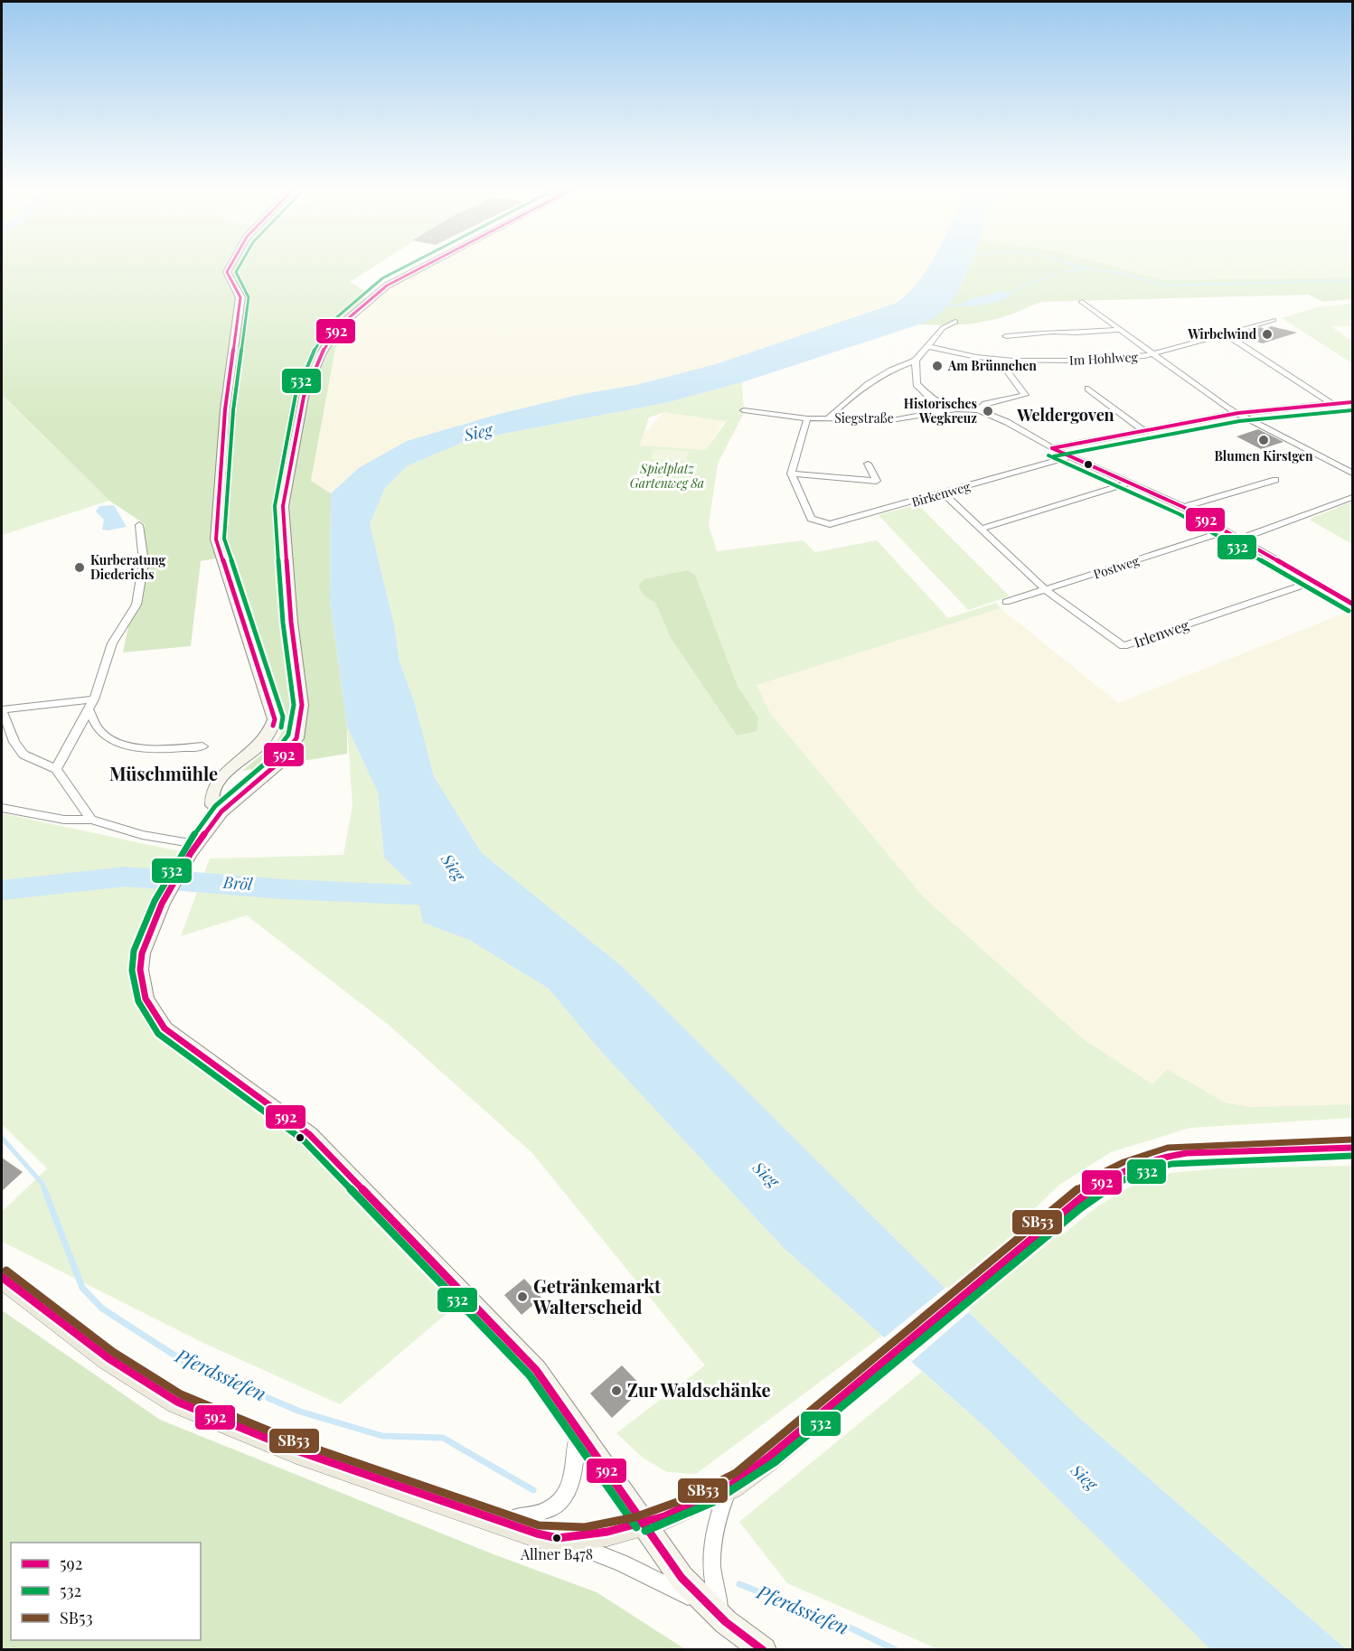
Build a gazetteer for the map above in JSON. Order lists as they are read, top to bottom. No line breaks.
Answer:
{"streets":{"street":["Im Hohlweg","Siegstraße","Birkenweg","Postweg","Irlenweg"]},"crossings":[["Siegstraße","Birkenweg"],["Siegstraße","Postweg"],["Siegstraße","Irlenweg"],["Birkenweg","Irlenweg"],["Postweg","Irlenweg"]],"districts":["Weldergoven","Müschmühle"],"water":["Sieg","Bröl","Pferdssiefen"],"parks":["Spielplatz Gartenweg 8a"],"places":["Wirbelwind","Am Brünnchen","Historisches Wegkreuz","Blumen Kirstgen","Kurberatung Diederichs","Getränkemarkt Walterscheid","Zur Waldschänke","Allner B478"],"lines":["transit line 592","transit line 532","transit line SB53"],"legend":["592","532","SB53"]}
